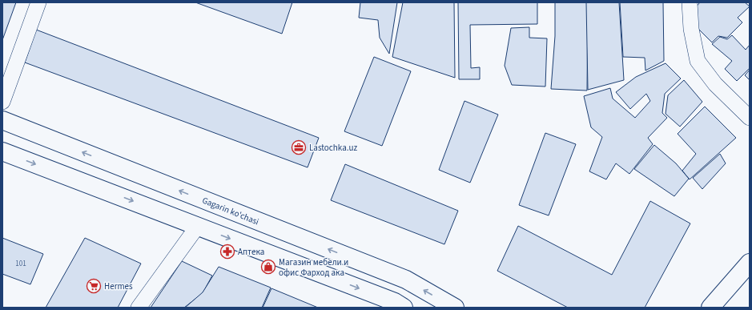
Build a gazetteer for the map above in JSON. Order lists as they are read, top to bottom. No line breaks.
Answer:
{"streets":{"main road":["Gagarin ko'chasi"]},"places":{"office":["Lastochka.uz"],"pharmacy":["Аптека"],"shop":["Магазин мебели и офис Фарход ака"],"supermarket":["Hermes"]},"house_numbers":["101"]}
